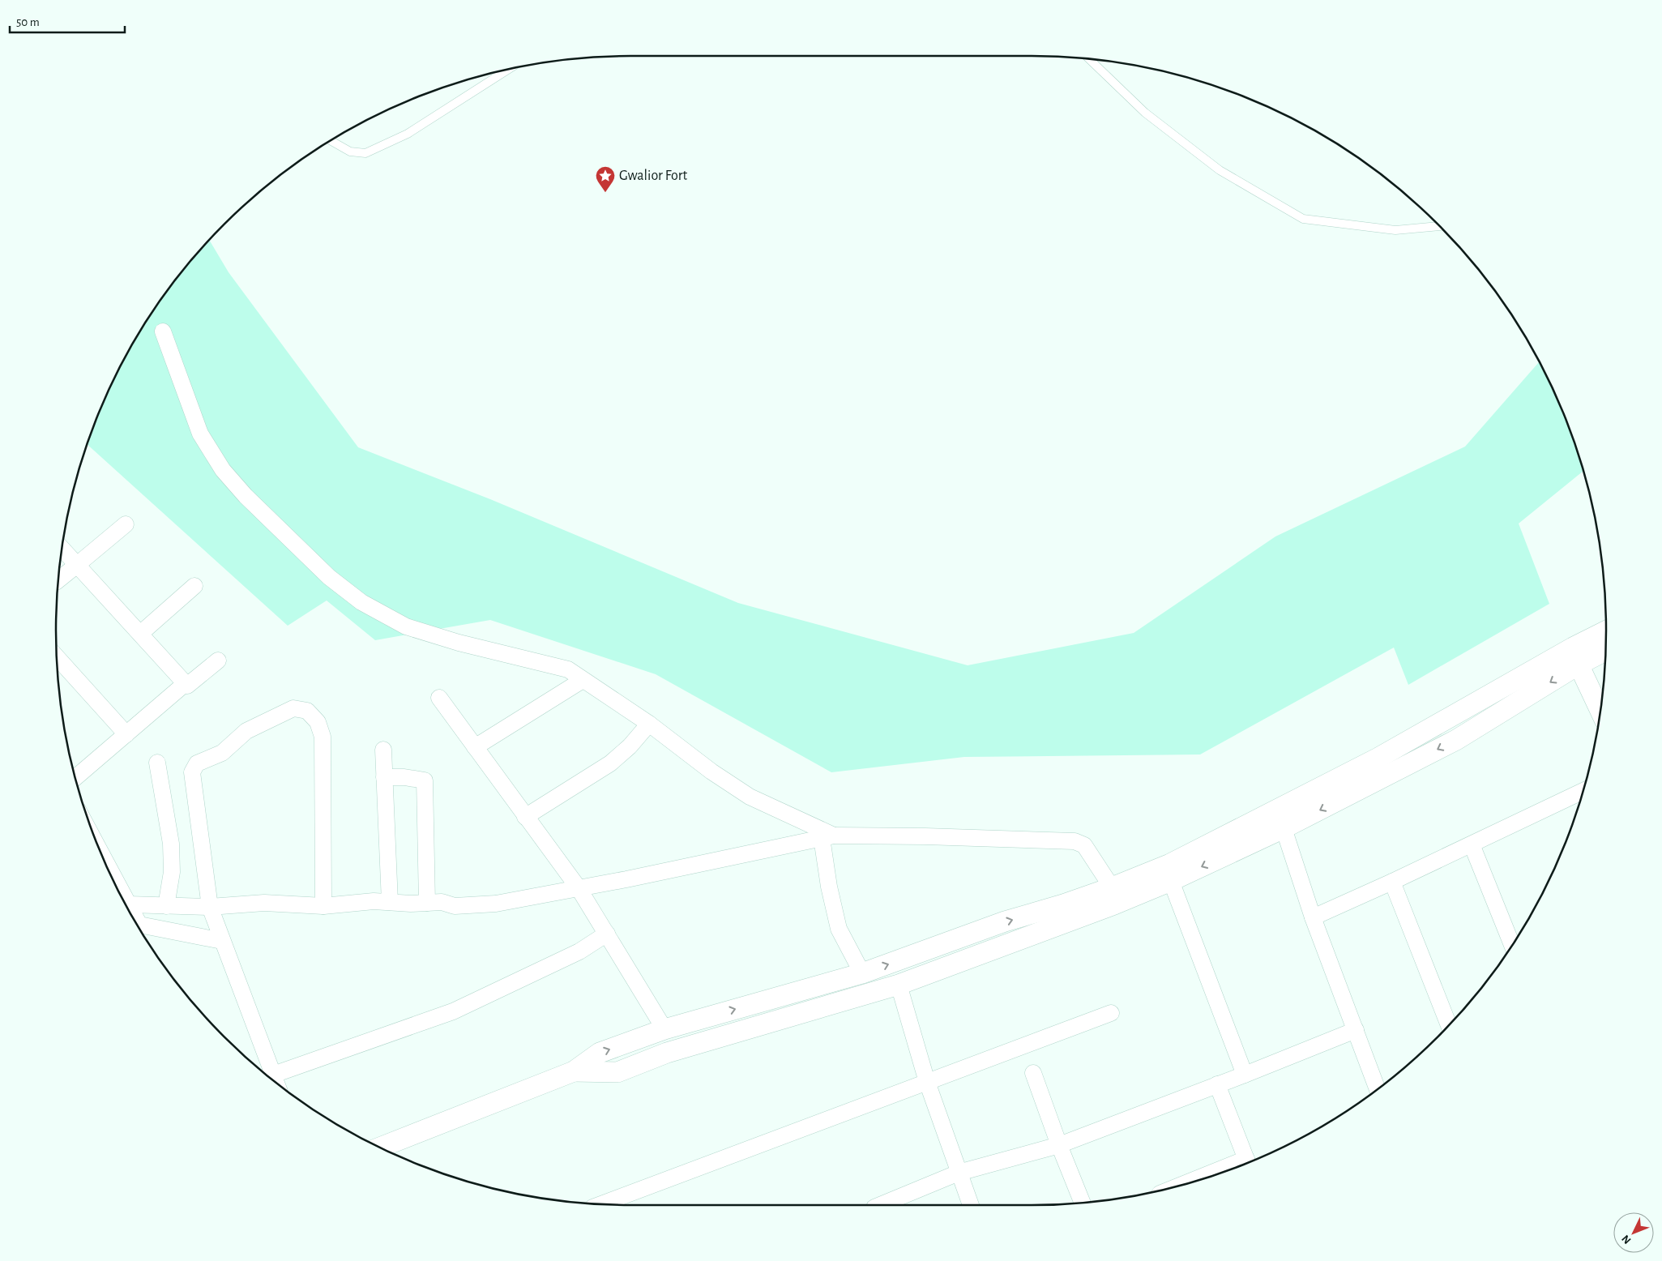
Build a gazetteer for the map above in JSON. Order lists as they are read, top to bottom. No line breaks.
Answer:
{"places":{"place":["Gwalior Fort"]},"scale_bar":"50 m","north":"bottom left"}
